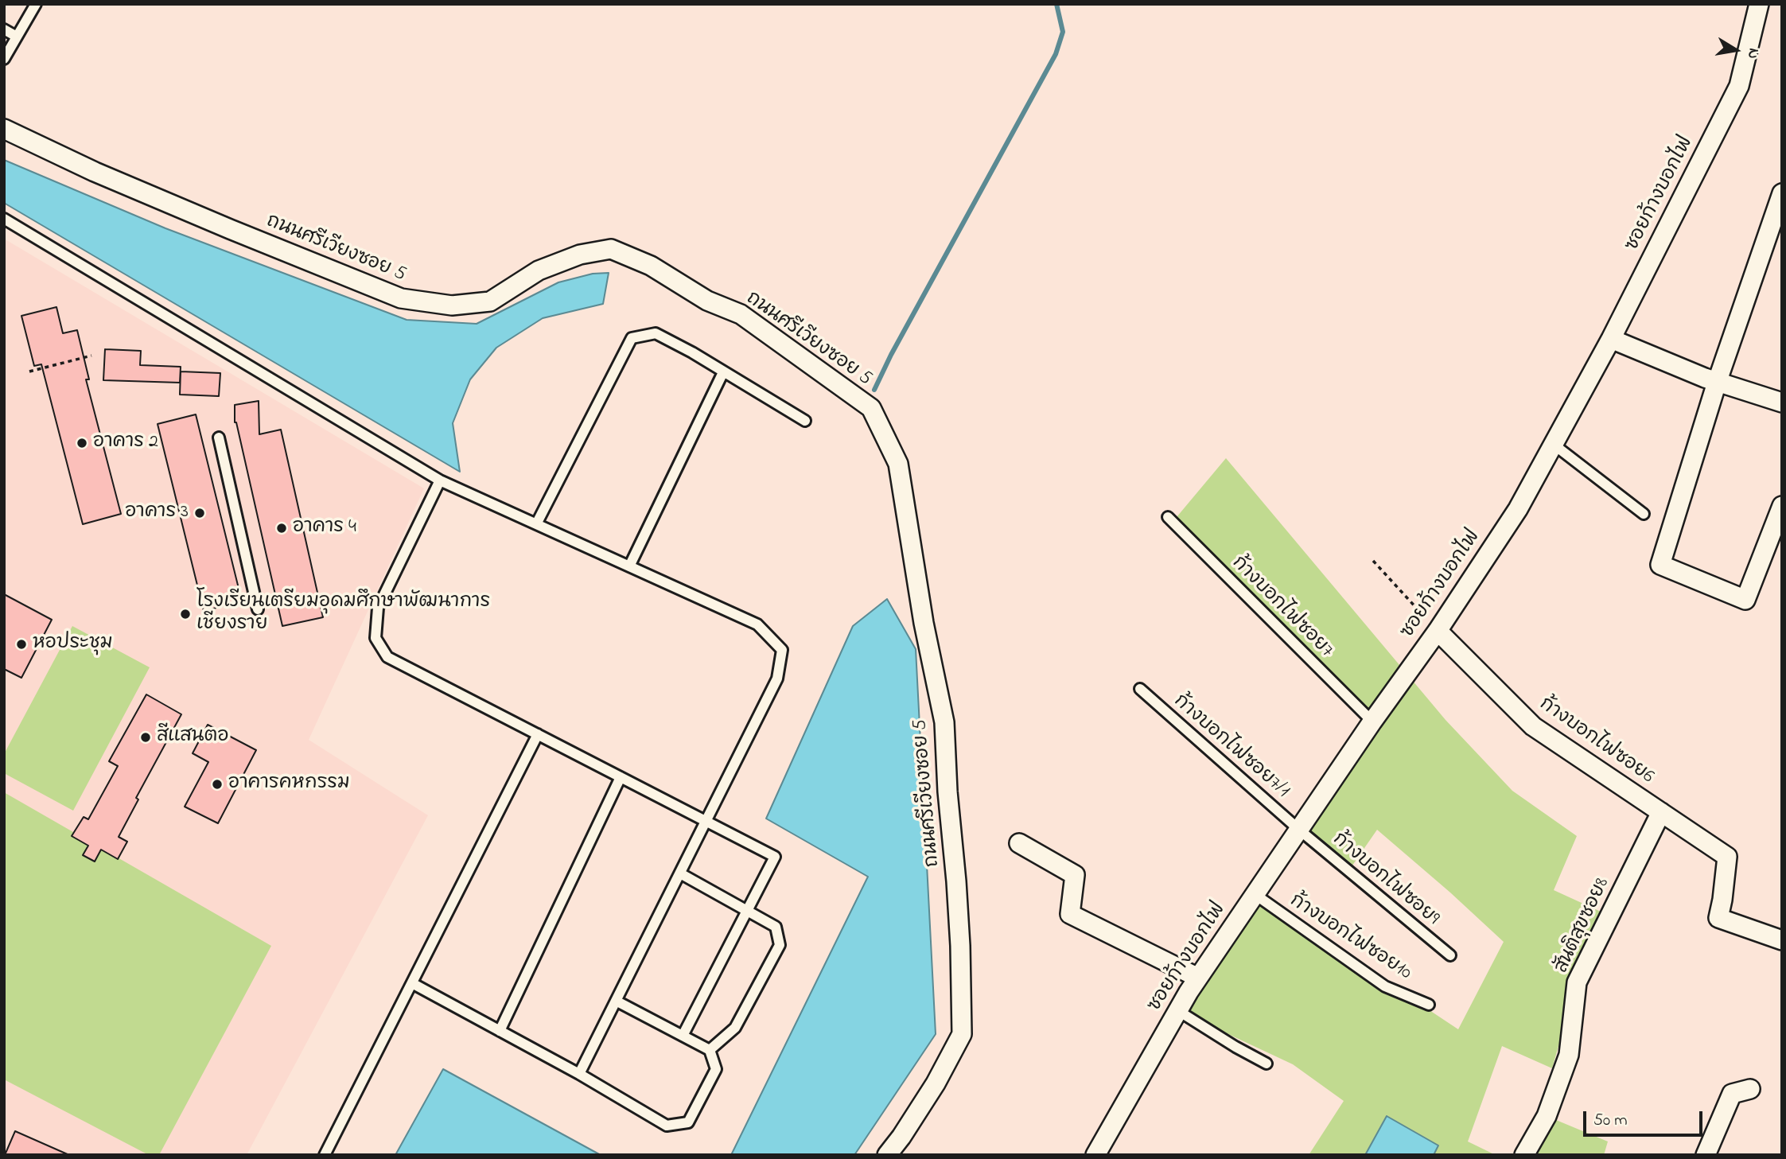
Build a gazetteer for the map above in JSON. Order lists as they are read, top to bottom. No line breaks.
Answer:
{"streets":{"street":["ซอยก้างบอกไฟ","ถนนศรีเวียงซอย 5","ก้างบอกไฟซอย6","สันติสุขซอย8"],"lane":["ก้างบอกไฟซอย7","ก้างบอกไฟซอย7/1","ก้างบอกไฟซอย9","ก้างบอกไฟซอย10"]},"crossings":[["ซอยก้างบอกไฟ","ก้างบอกไฟซอย7"],["ซอยก้างบอกไฟ","ก้างบอกไฟซอย6"],["ซอยก้างบอกไฟ","ก้างบอกไฟซอย7/1"],["ซอยก้างบอกไฟ","ก้างบอกไฟซอย9"],["ซอยก้างบอกไฟ","ก้างบอกไฟซอย10"],["ก้างบอกไฟซอย6","สันติสุขซอย8"],["ก้างบอกไฟซอย7/1","ก้างบอกไฟซอย9"]],"places":["อาคาร 2","อาคาร 3","อาคาร 4","โรงเรียนเตรียมอุดมศึกษาพัฒนาการ เชียงราย","หอประชุม","สีแสนตอ","อาคารคหกรรม"],"scale_bar":"50 m","north":"right"}
